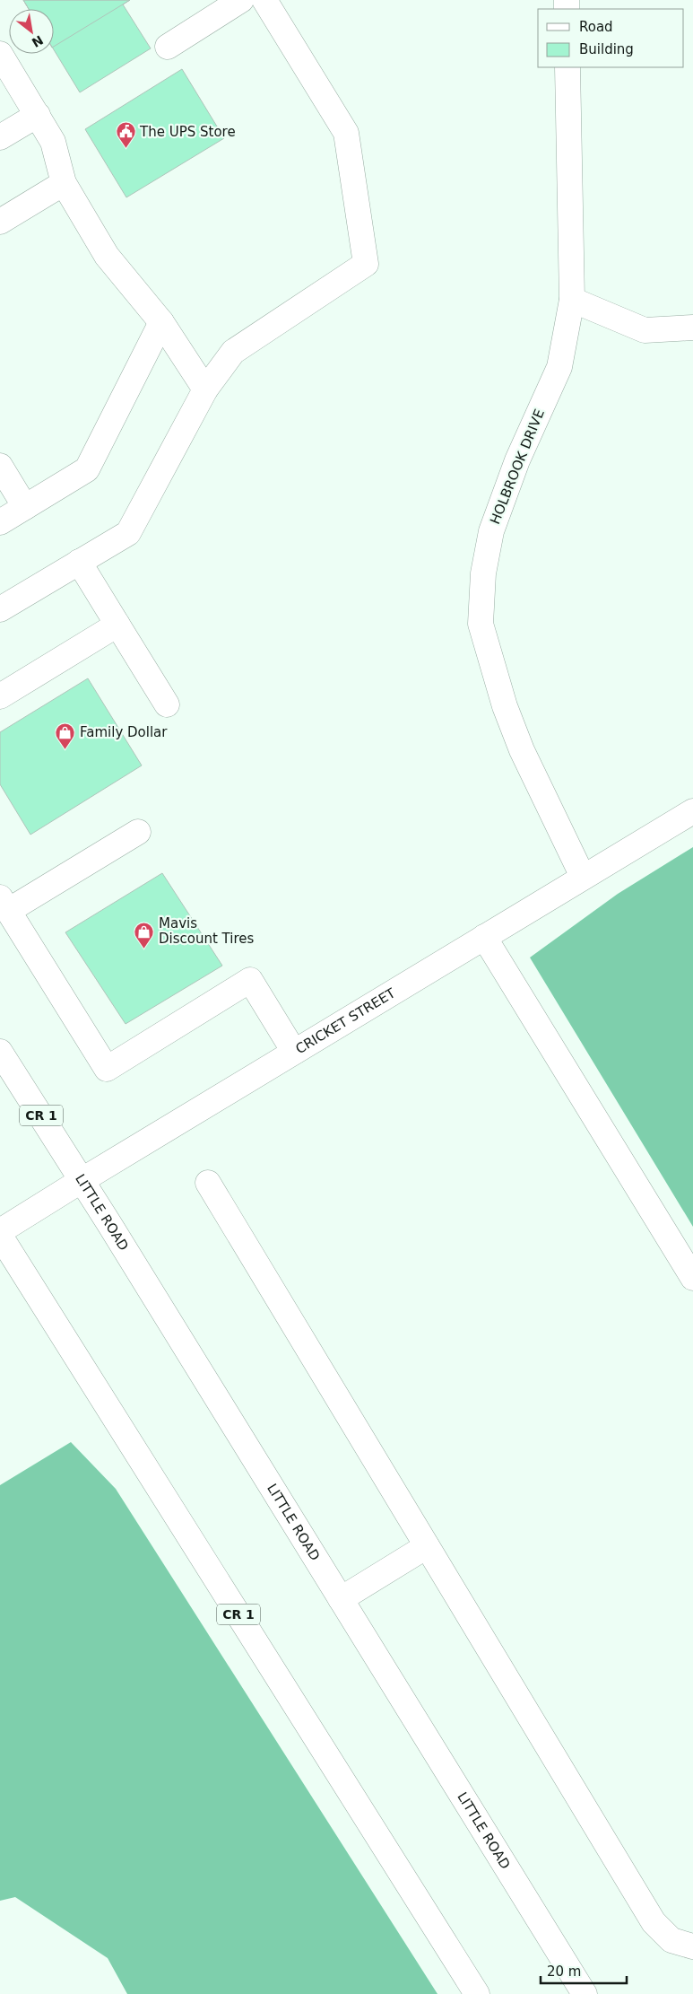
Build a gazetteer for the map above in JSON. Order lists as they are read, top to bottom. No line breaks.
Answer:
{"streets":{"street":["HOLBROOK DRIVE","CRICKET STREET","CR 1","LITTLE ROAD"]},"crossings":[["HOLBROOK DRIVE","CRICKET STREET"],["CRICKET STREET","LITTLE ROAD"]],"places":{"public building":["The UPS Store"],"shop":["Family Dollar","Mavis Discount Tires"]},"legend":["Road","Building"],"scale_bar":"20 m","north":"bottom right"}
